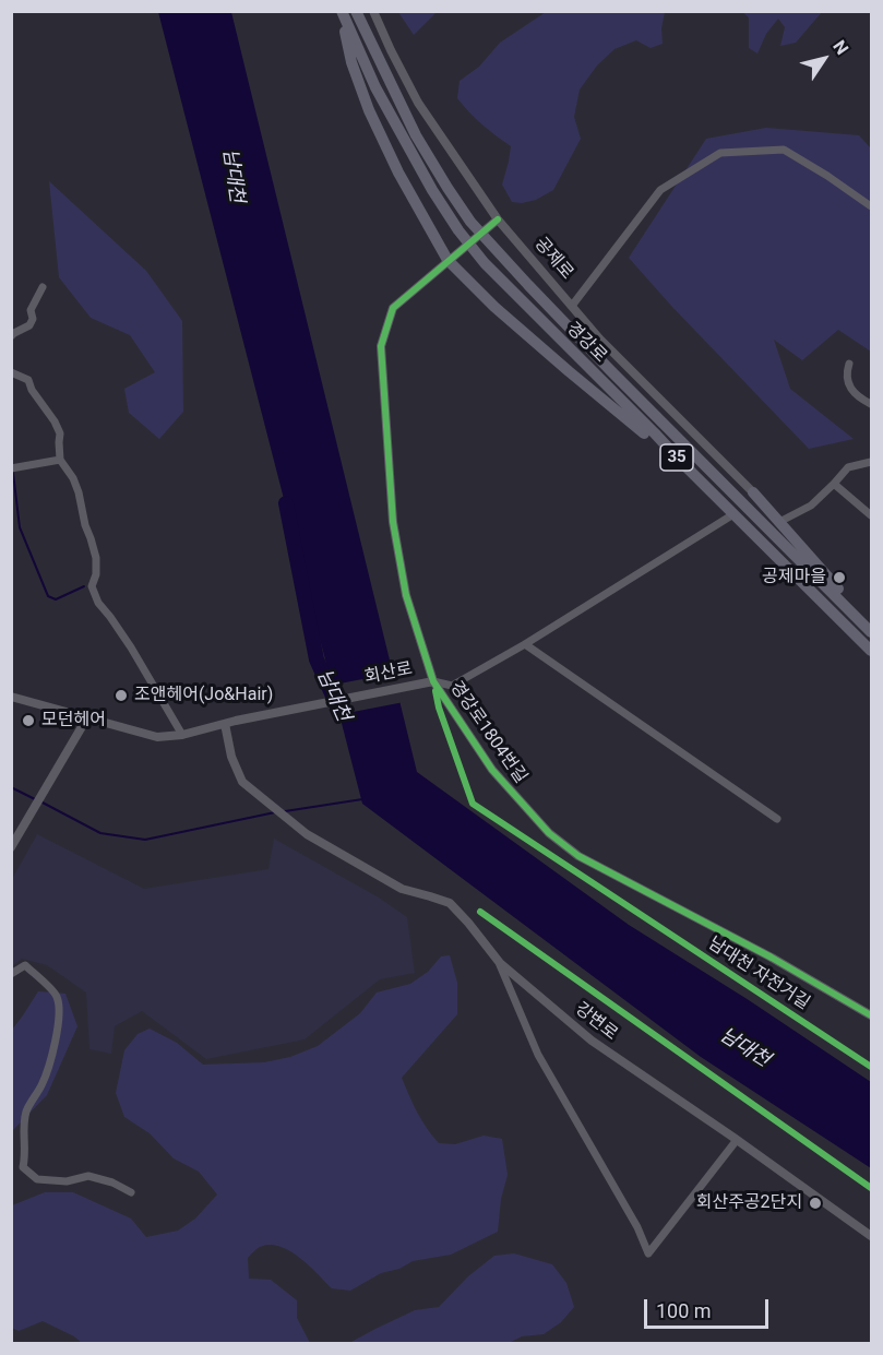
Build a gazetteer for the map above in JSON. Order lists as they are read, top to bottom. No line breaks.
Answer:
{"streets":{"highway":["경강로","35"],"street":["공제로","회산로","경강로1804번길","강변로"],"cycle path":["남대천 자전거길"]},"crossings":[["공제로","경강로1804번길"],["경강로","회산로"],["회산로","경강로1804번길"],["회산로","강변로"]],"water":["남대천"],"places":["공제마을","조앤헤어(Jo&Hair)","모던헤어","회산주공2단지"],"scale_bar":"100 m","north":"top right"}
